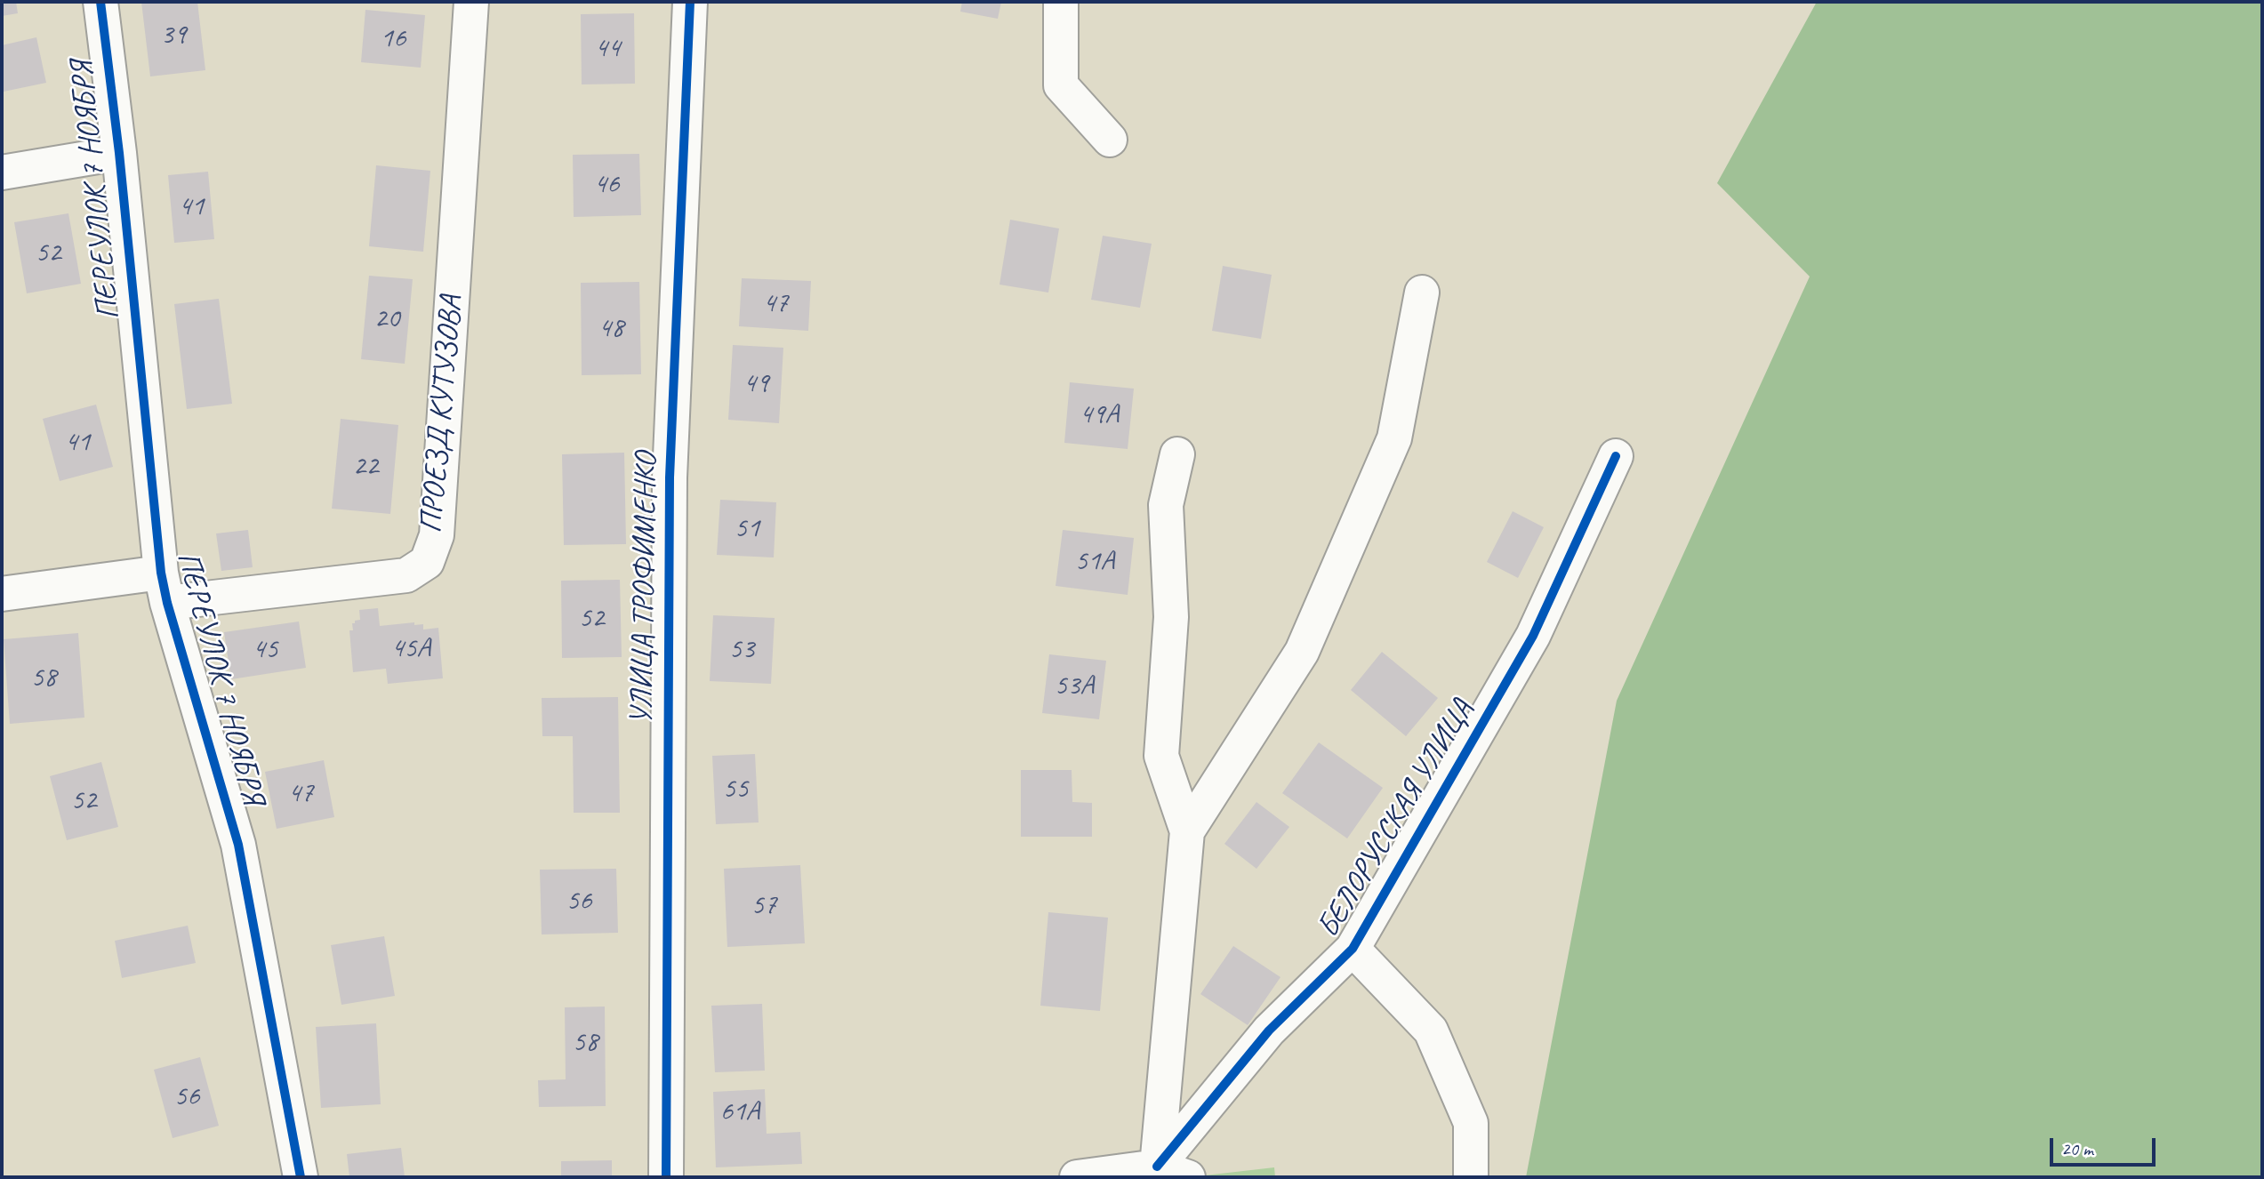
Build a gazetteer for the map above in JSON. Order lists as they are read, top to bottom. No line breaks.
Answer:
{"streets":{"street":["ПЕРЕУЛОК 7 НОЯБРЯ","ПРОЕЗД КУТУЗОВА","УЛИЦА ТРОФИМЕНКО","БЕЛОРУССКАЯ УЛИЦА"]},"crossings":[["ПЕРЕУЛОК 7 НОЯБРЯ","ПРОЕЗД КУТУЗОВА"]],"house_numbers":["39","16","44","46","41","52","47","20","48","49","49А","41","22","51","51А","52","45А","45","53","58","53А","55","47","52","56","57","58","56","61А"],"scale_bar":"20 m"}
